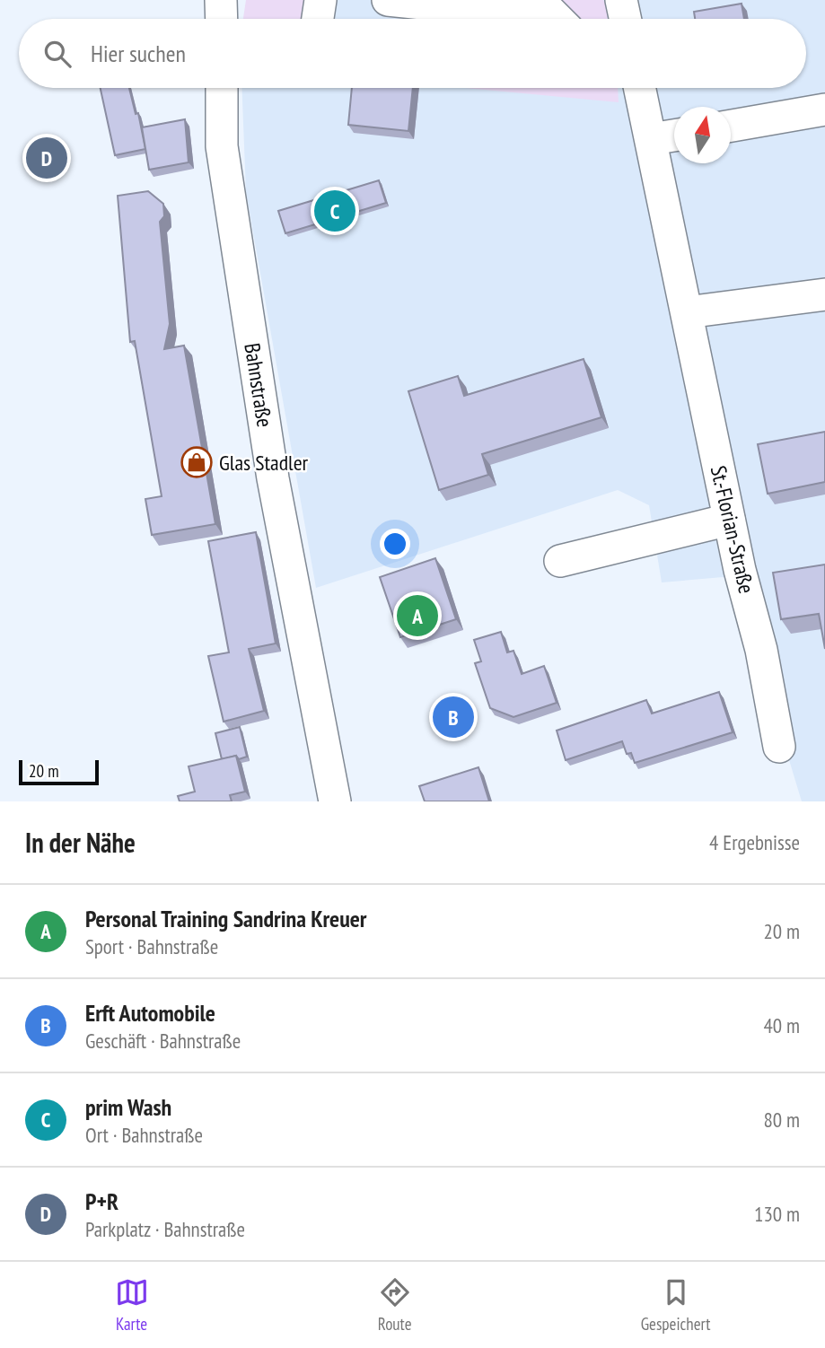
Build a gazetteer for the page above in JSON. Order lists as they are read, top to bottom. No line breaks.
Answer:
{"streets":{"street":["Bahnstraße","St.-Florian-Straße"]},"places":{"shop":["Glas Stadler"]},"scale_bar":"20 m","north":"top","page":{"search":"Hier suchen","pins":["D","C","A","B"],"scale":"20 m","heading":["In der Nähe","4 Ergebnisse"],"list":[{"mark":"A","name":"Personal Training Sandrina Kreuer","note":"Sport · Bahnstraße","value":"20 m"},{"mark":"B","name":"Erft Automobile","note":"Geschäft · Bahnstraße","value":"40 m"},{"mark":"C","name":"prim Wash","note":"Ort · Bahnstraße","value":"80 m"},{"mark":"D","name":"P+R","note":"Parkplatz · Bahnstraße","value":"130 m"}],"nav":["Karte","Route","Gespeichert"]}}
